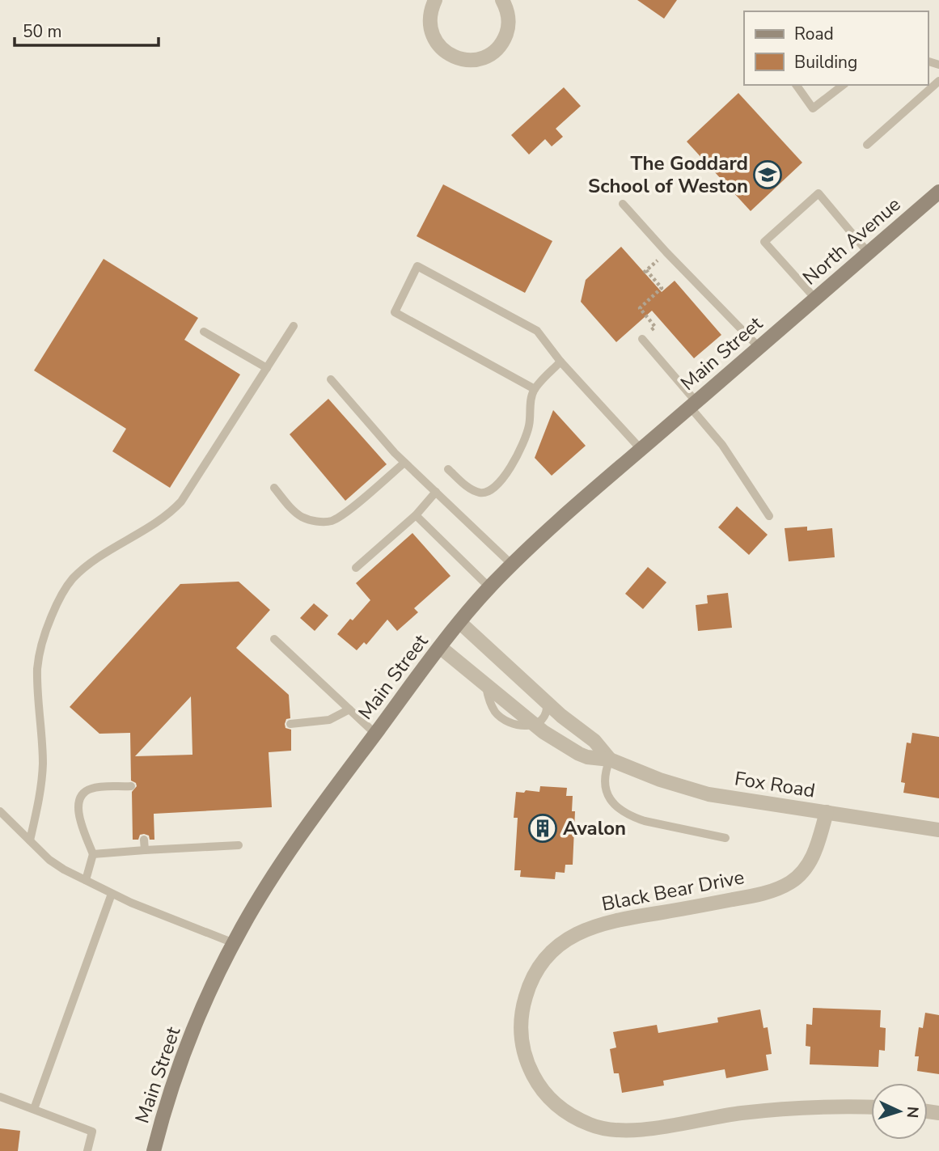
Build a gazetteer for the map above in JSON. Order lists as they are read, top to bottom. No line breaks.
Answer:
{"streets":{"main road":["North Avenue","Main Street"],"street":["Fox Road","Black Bear Drive"]},"crossings":[["North Avenue","Main Street"],["Main Street","Fox Road"],["Fox Road","Black Bear Drive"]],"places":{"school or university":["The Goddard School of Weston"],"building":["Avalon"]},"legend":["Road","Building"],"scale_bar":"50 m","north":"right"}
